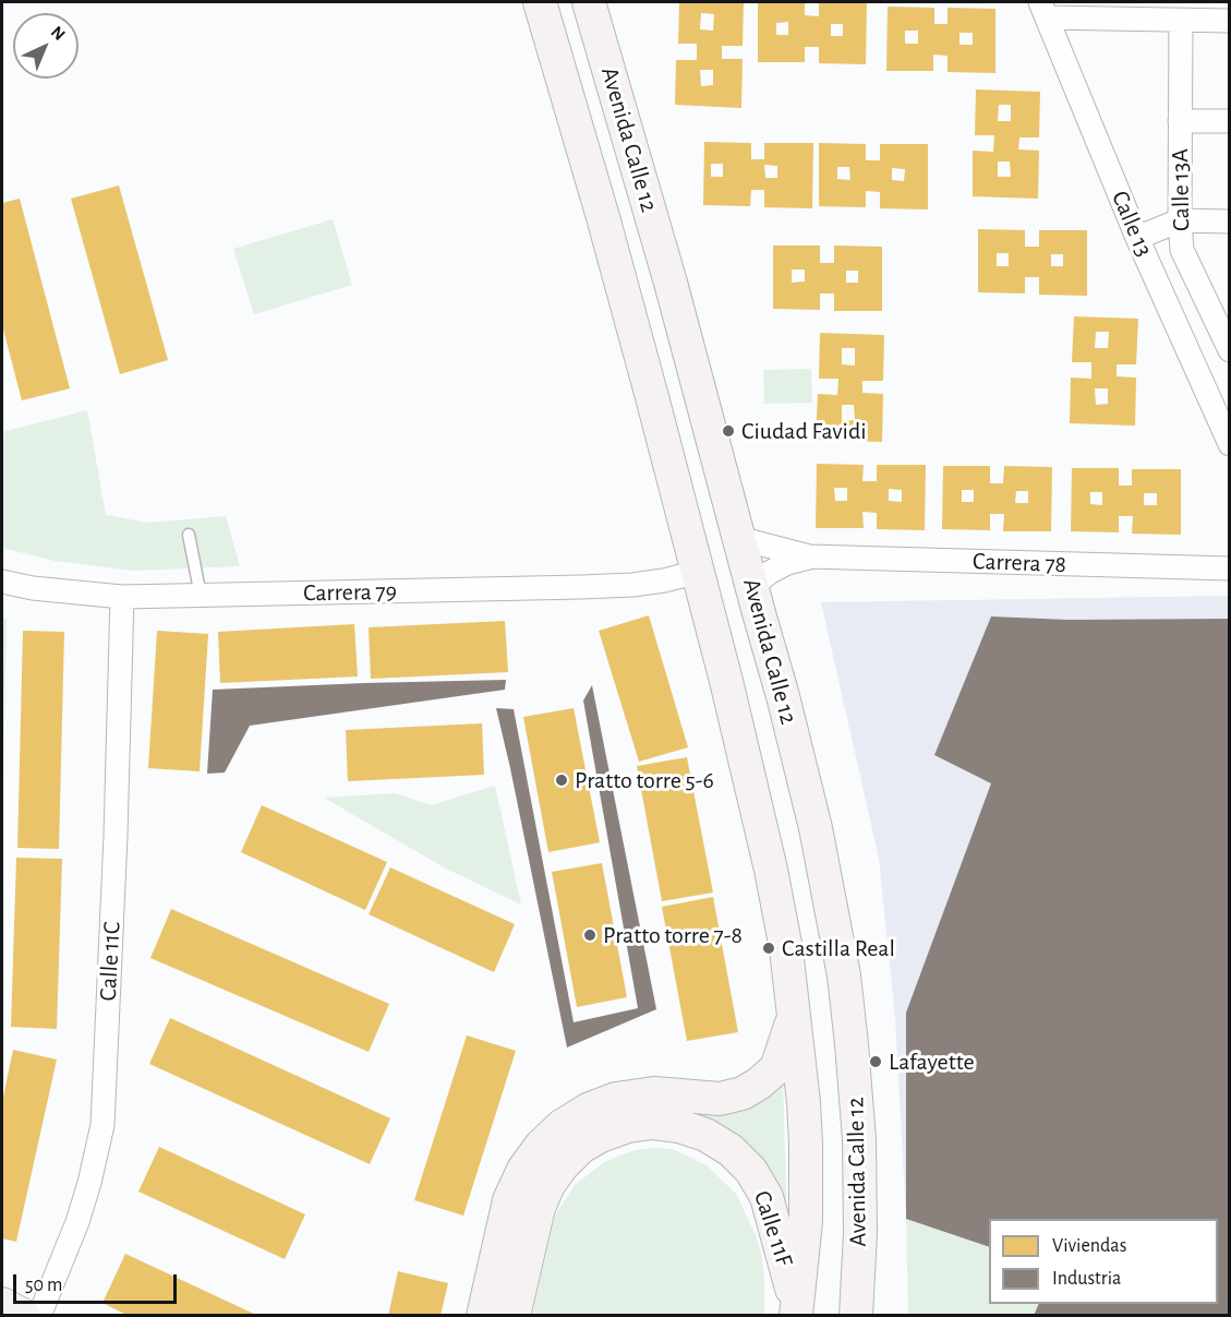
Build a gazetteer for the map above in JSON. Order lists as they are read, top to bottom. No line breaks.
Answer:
{"streets":{"main road":["Avenida Calle 12","Calle 11F"],"street":["Calle 13A","Calle 13","Carrera 78","Carrera 79","Calle 11C"]},"crossings":[["Avenida Calle 12","Carrera 78"],["Avenida Calle 12","Carrera 79"],["Avenida Calle 12","Calle 11F"],["Carrera 79","Calle 11C"]],"places":["Ciudad Favidi","Pratto torre 5-6","Pratto torre 7-8","Castilla Real","Lafayette"],"legend":["Viviendas","Industria"],"scale_bar":"50 m","north":"top right"}
